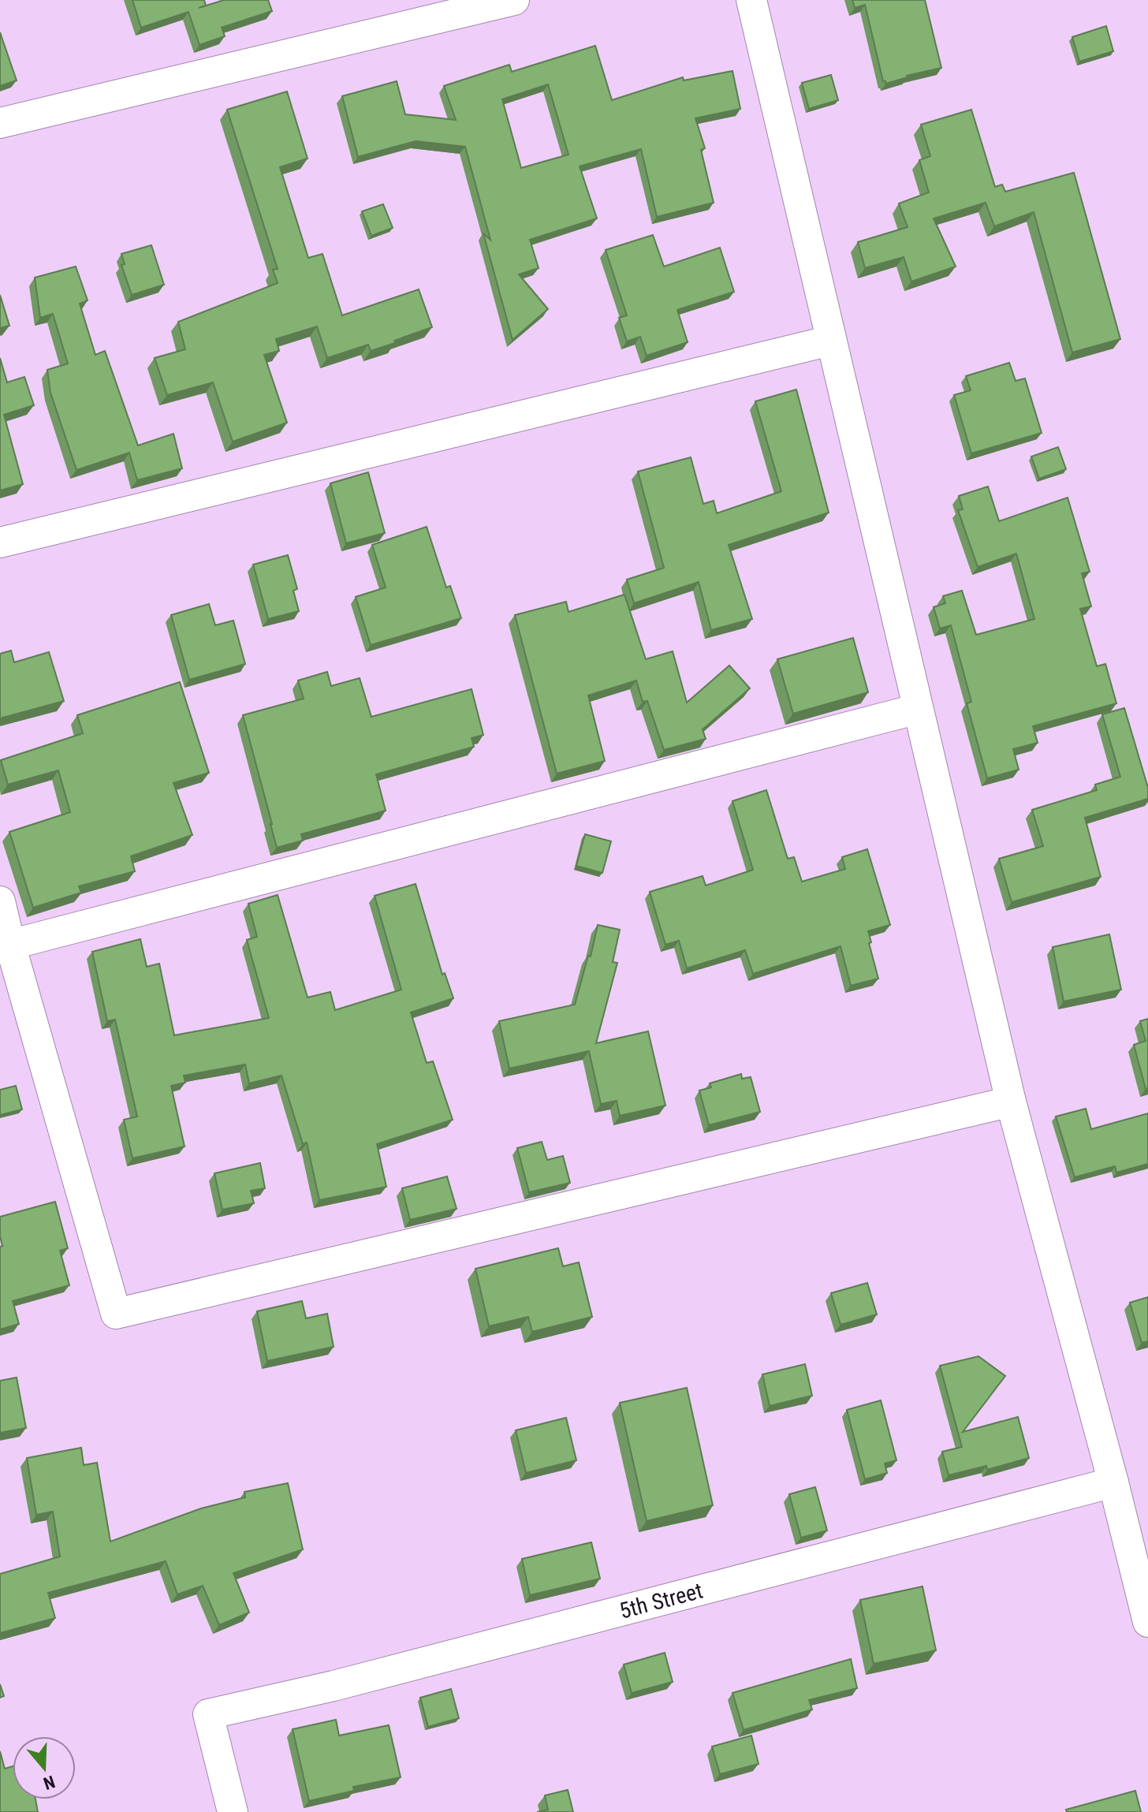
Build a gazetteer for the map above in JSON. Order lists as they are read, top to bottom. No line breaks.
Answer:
{"streets":{"street":["5th Street"]},"north":"bottom"}
